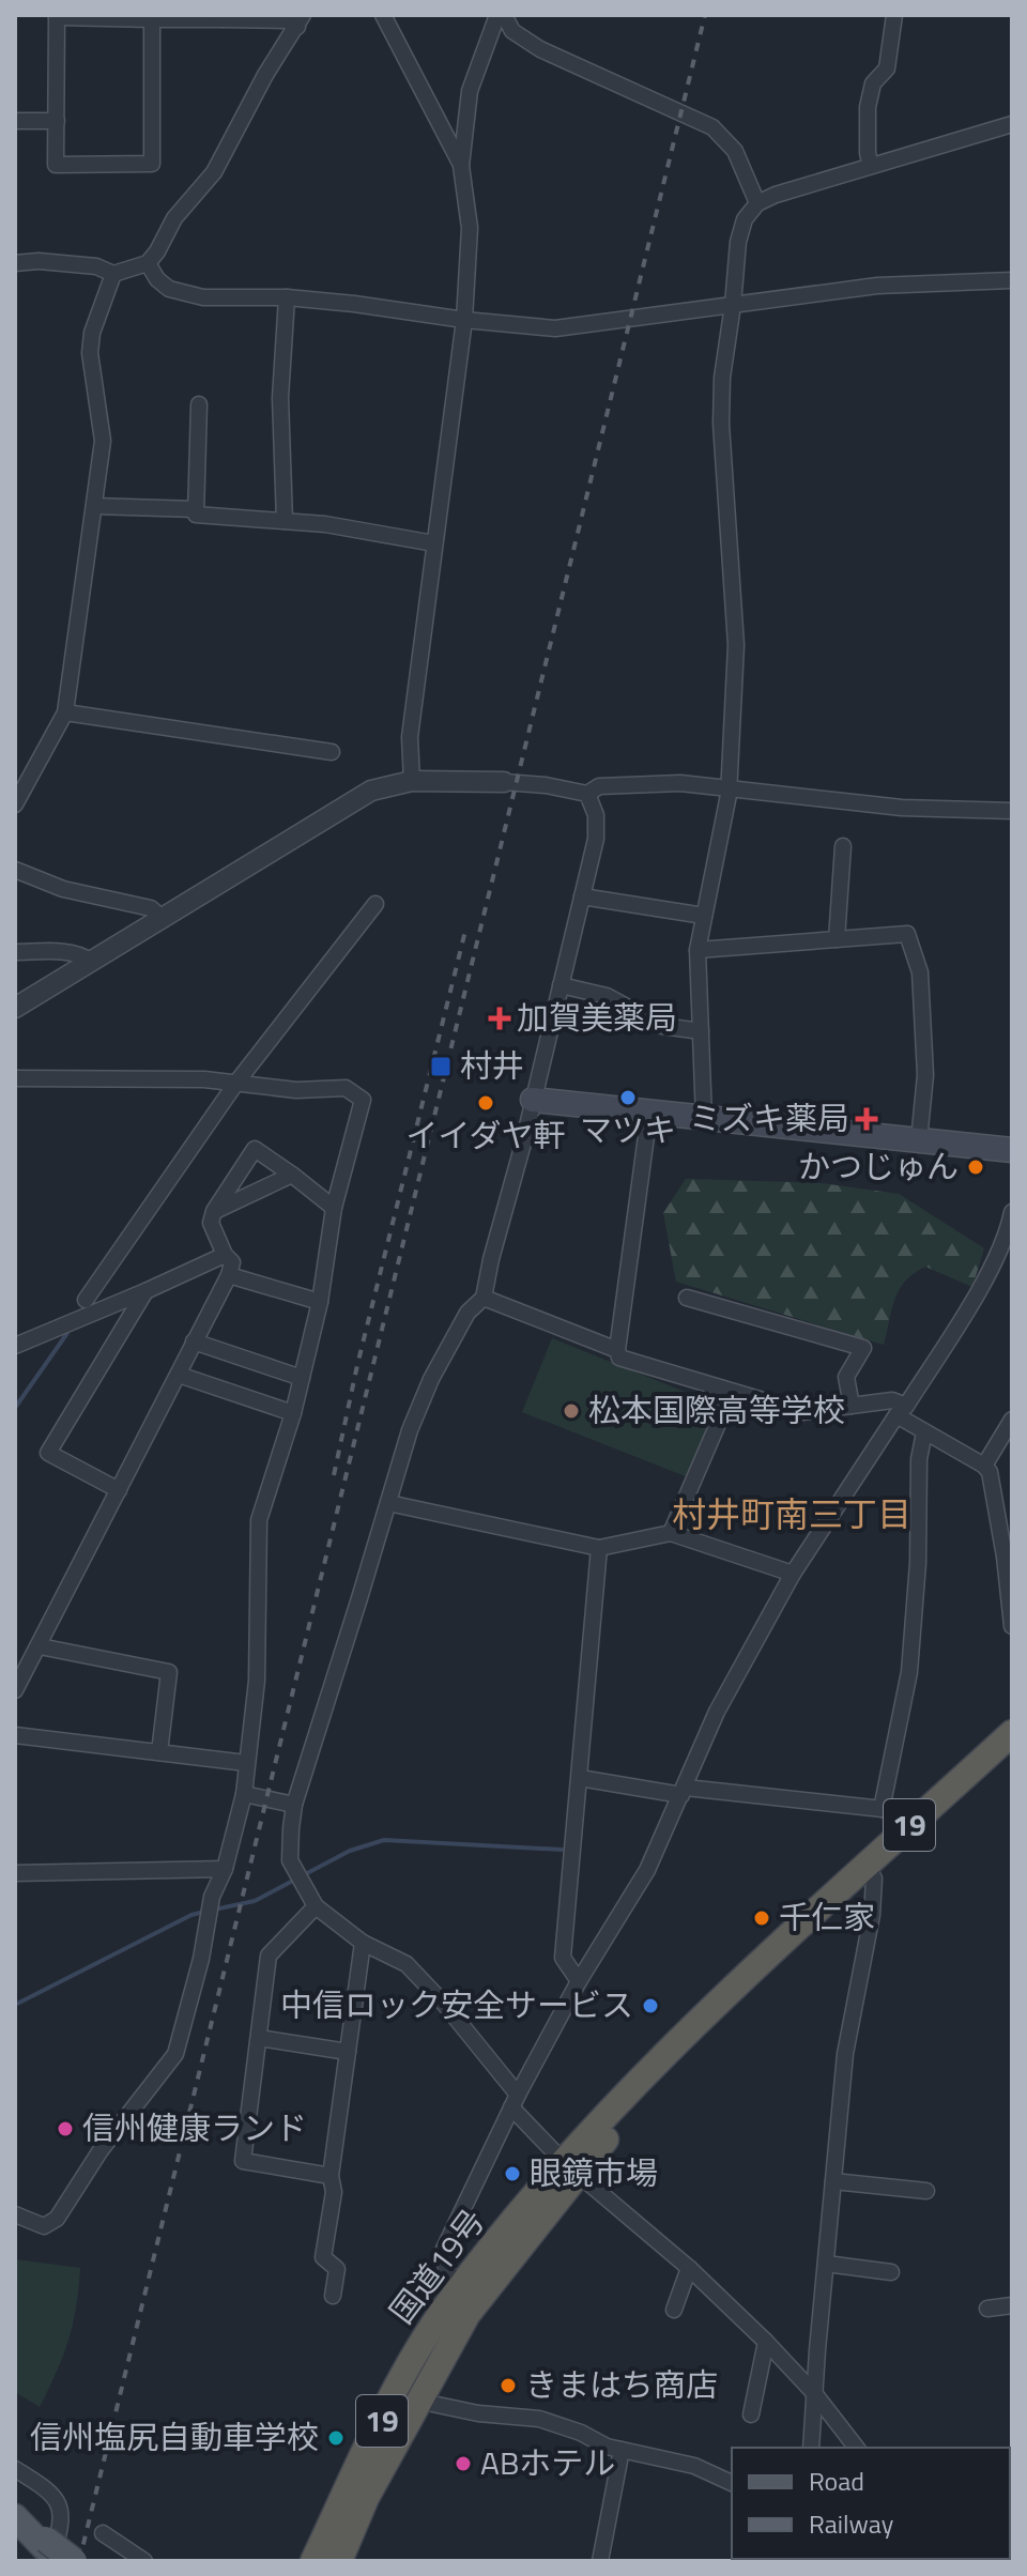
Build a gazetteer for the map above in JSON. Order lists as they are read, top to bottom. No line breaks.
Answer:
{"streets":{"highway":["19","国道19号"]},"districts":["村井町南三丁目"],"places":{"health":["加賀美薬局","ミズキ薬局"],"transit":["村井"],"other":["マツキ","イイダヤ軒","かつじゅん","松本国際高等学校","千仁家","中信ロック安全サービス","信州健康ランド","眼鏡市場","きまはち商店","信州塩尻自動車学校","ABホテル"]},"legend":["Road","Railway"]}
